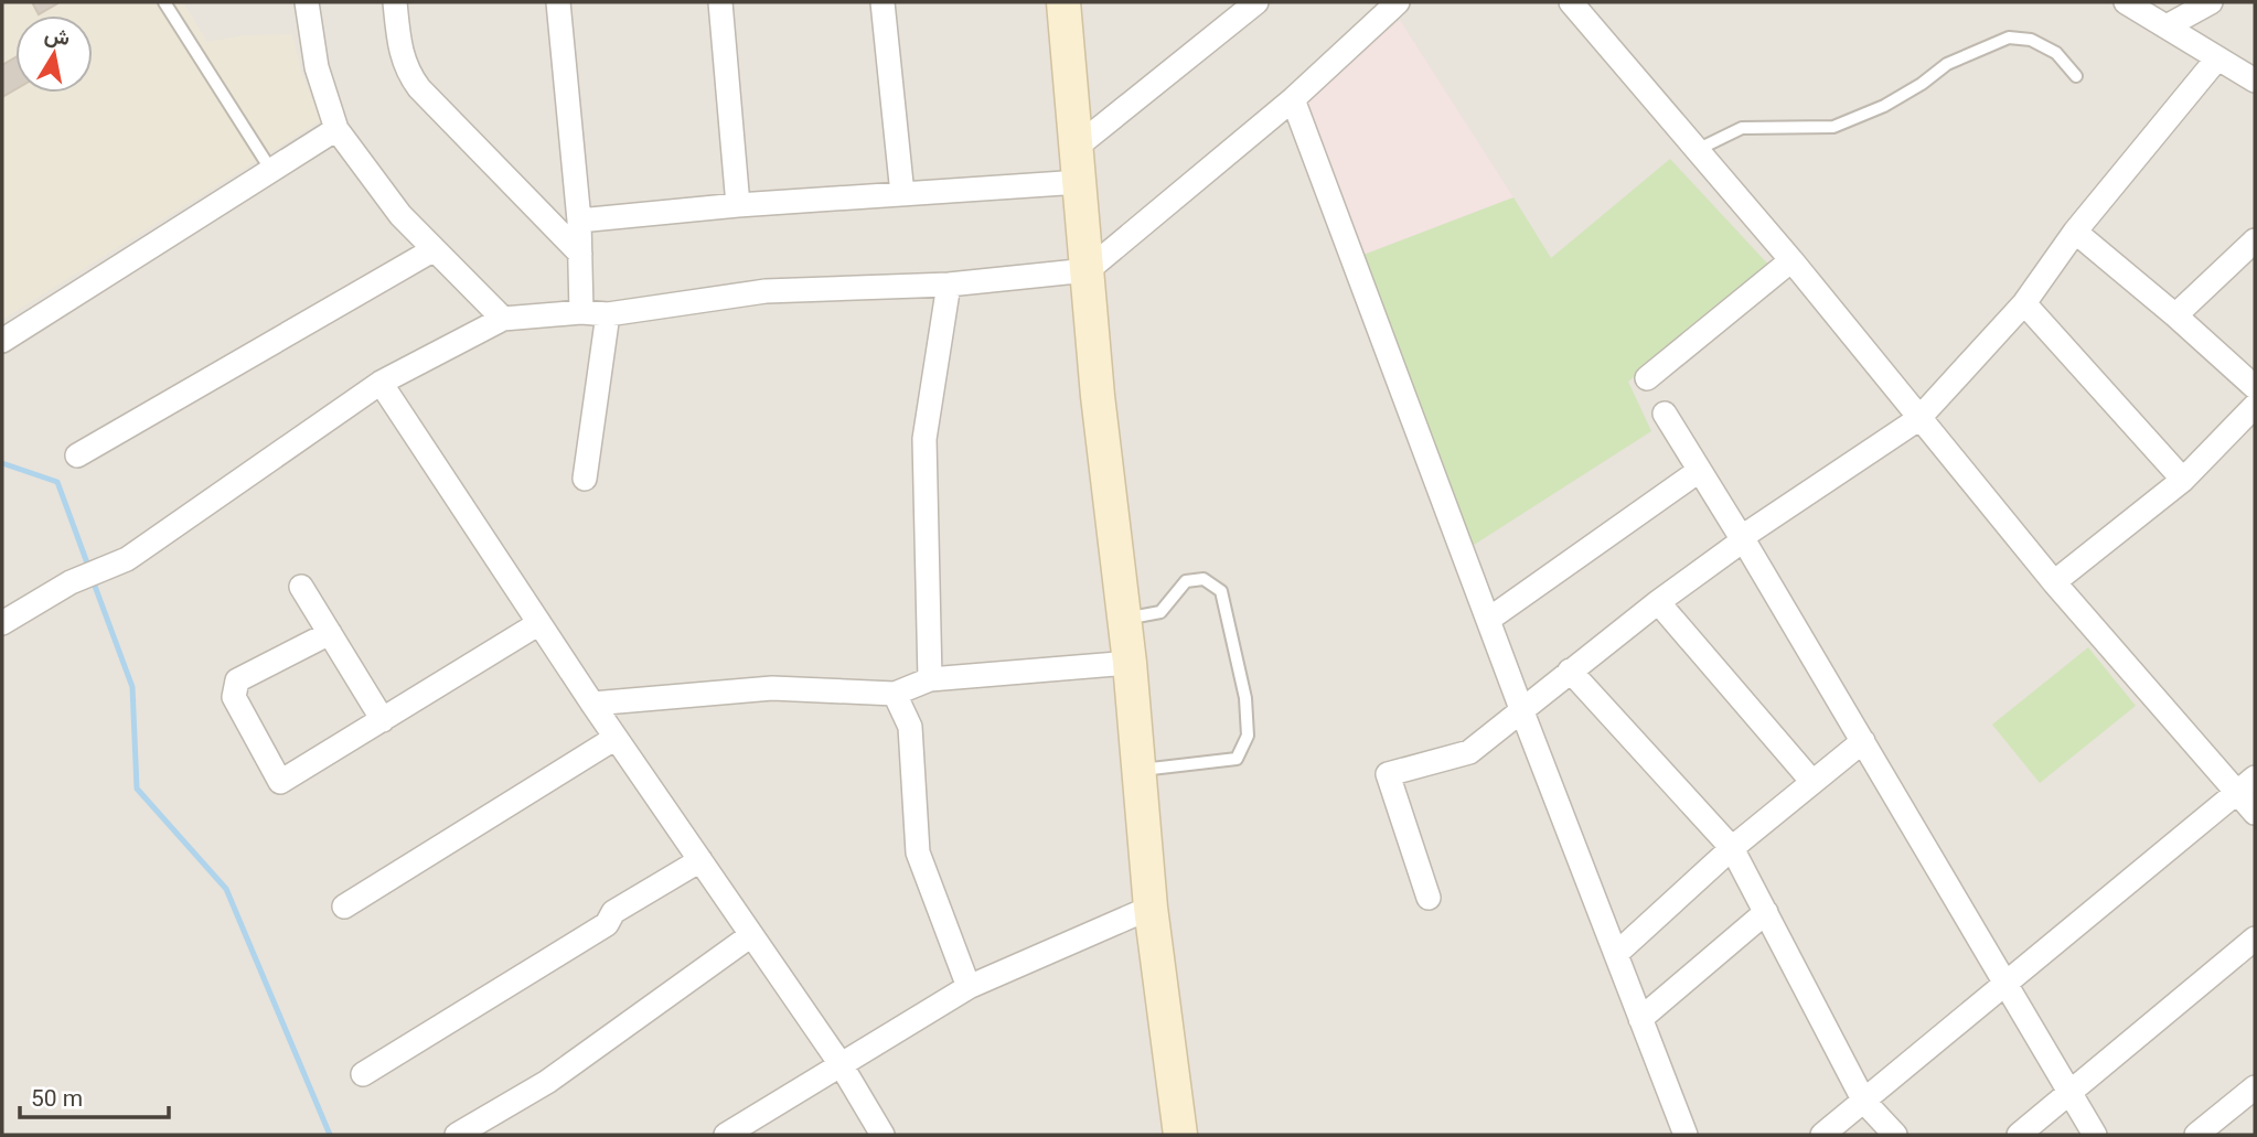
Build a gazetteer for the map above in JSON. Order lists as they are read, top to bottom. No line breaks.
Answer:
{"scale_bar":"50 m","north":"top"}
